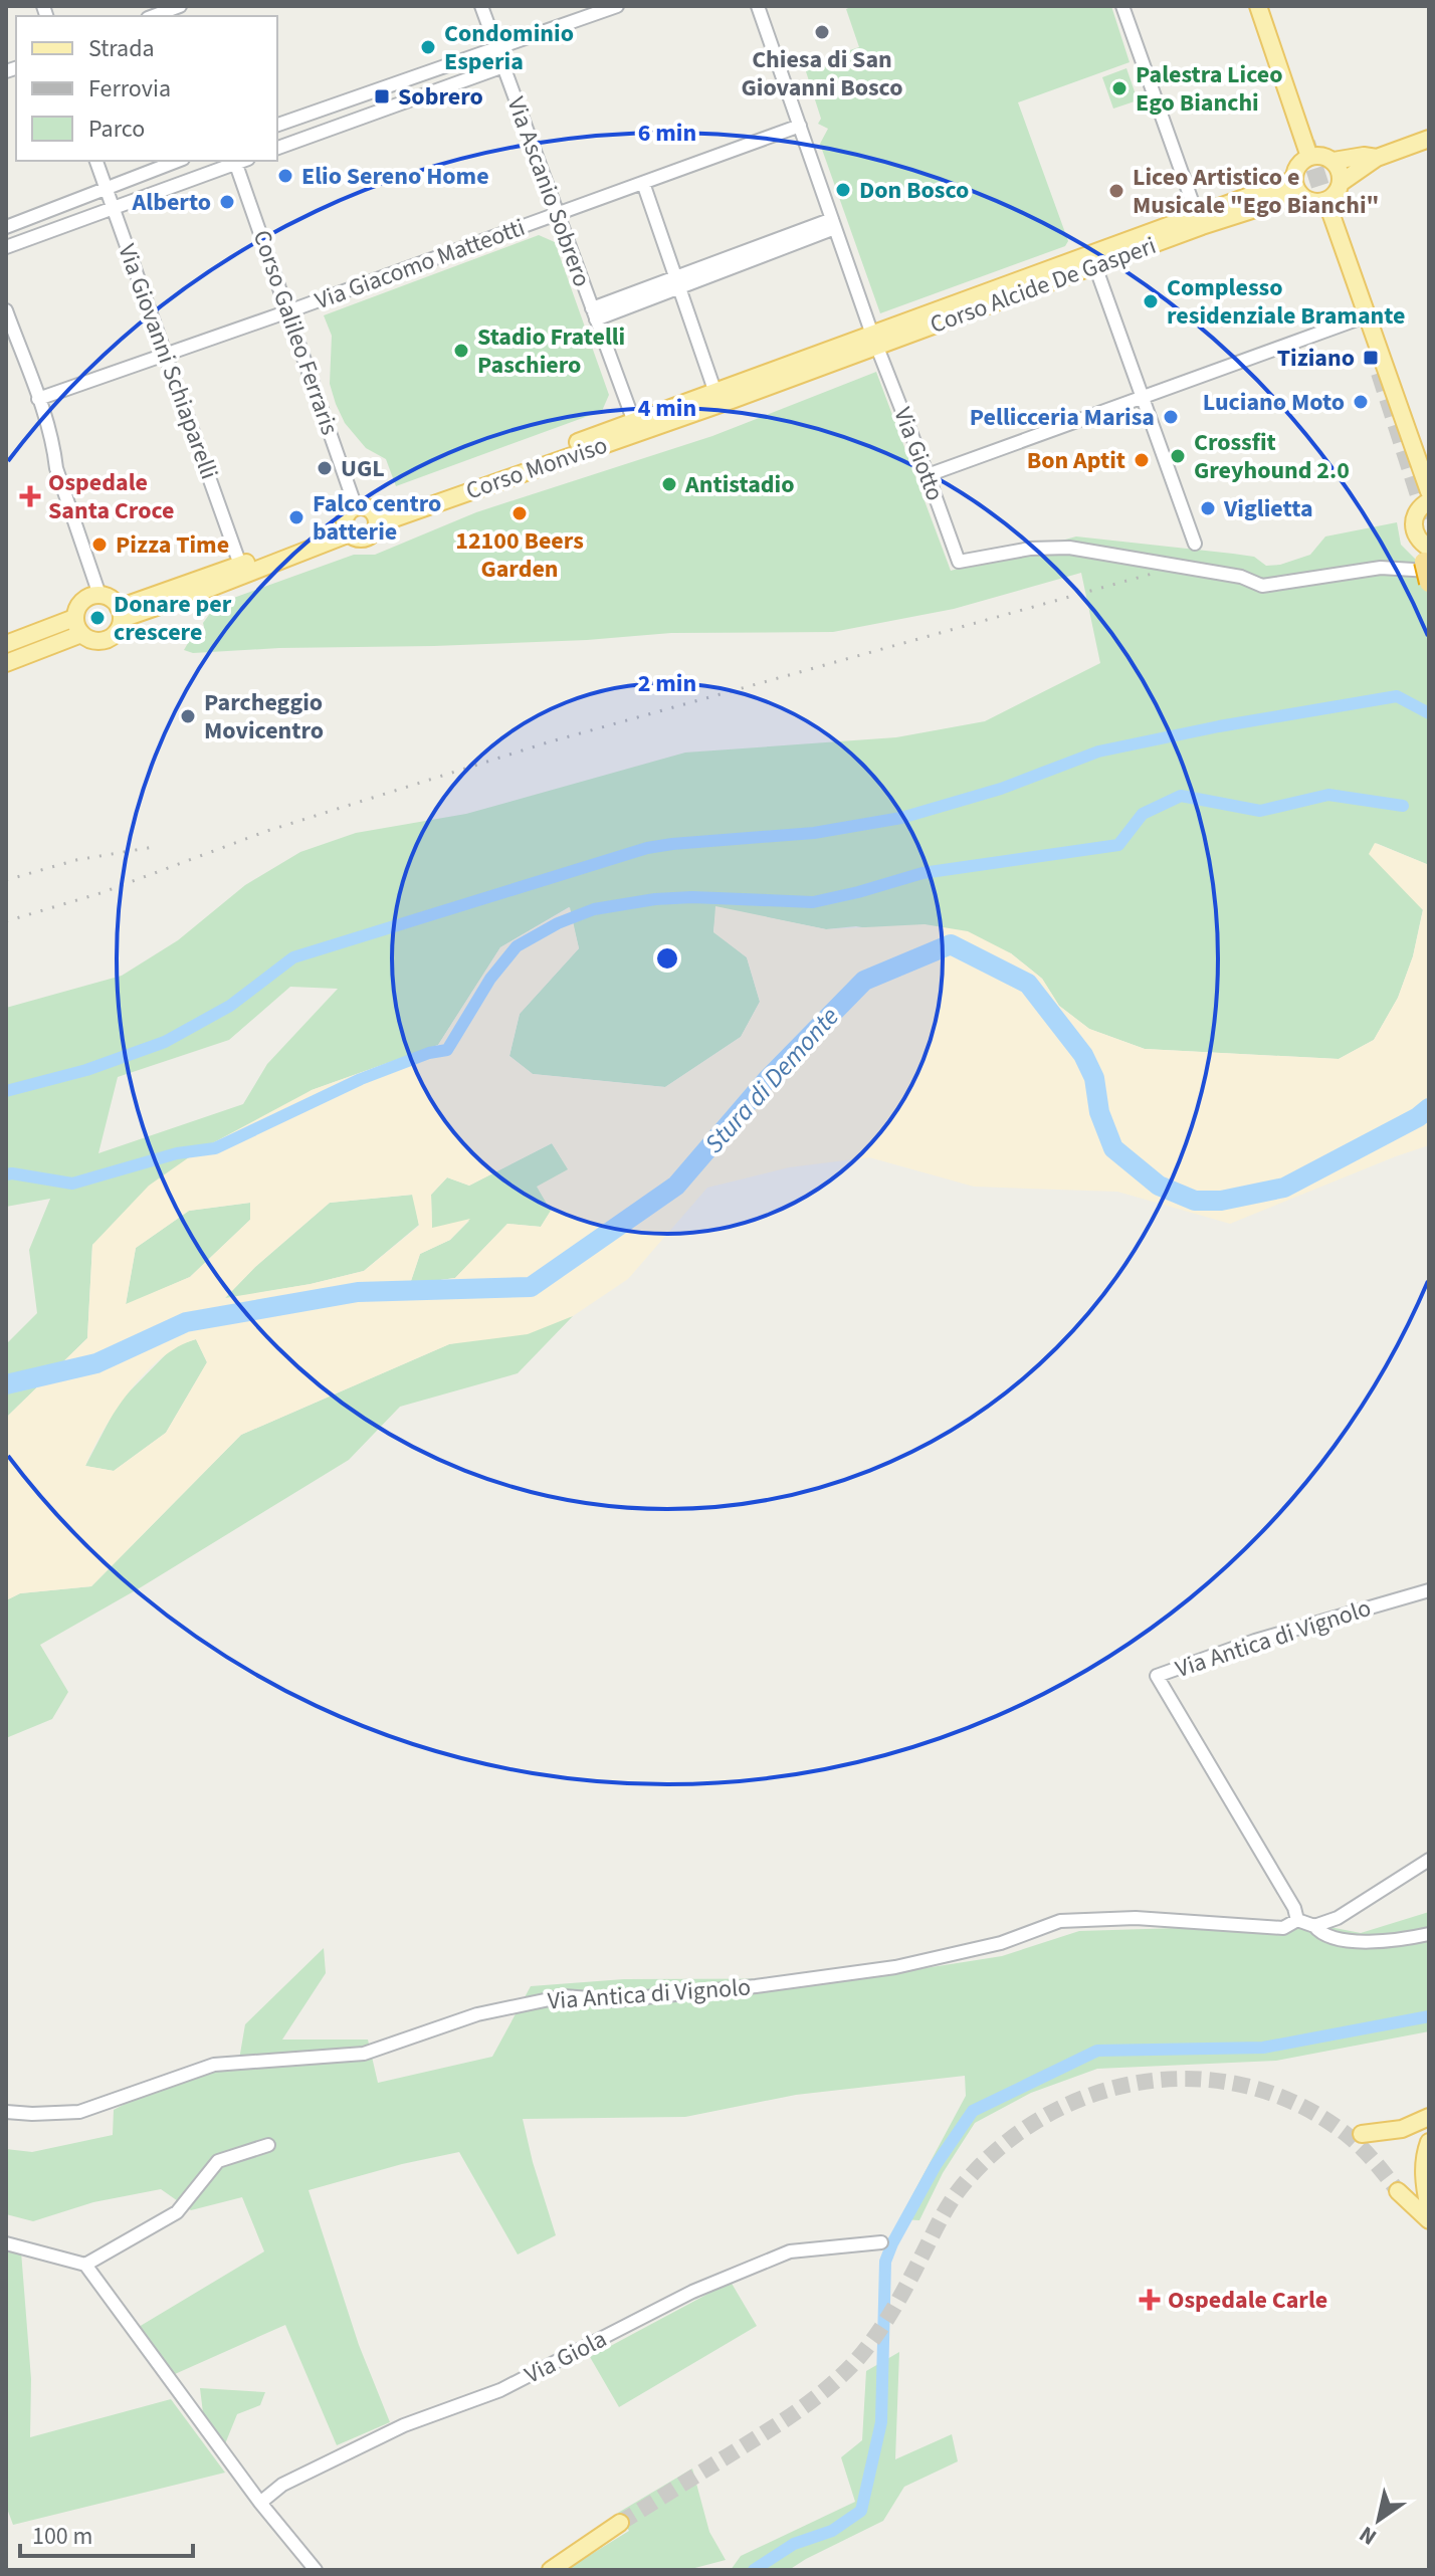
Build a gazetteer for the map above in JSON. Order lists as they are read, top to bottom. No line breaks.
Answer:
{"streets":{"main road":["Corso Alcide De Gasperi","Corso Monviso"],"street":["Via Ascanio Sobrero","Via Giacomo Matteotti","Corso Galileo Ferraris","Via Giovanni Schiaparelli","Via Giotto","Via Antica di Vignolo","Via Giola"]},"crossings":[["Via Ascanio Sobrero","Via Giacomo Matteotti"],["Via Ascanio Sobrero","Corso Monviso"],["Via Giacomo Matteotti","Corso Galileo Ferraris"],["Via Giacomo Matteotti","Via Giovanni Schiaparelli"],["Via Giacomo Matteotti","Via Giotto"],["Corso Alcide De Gasperi","Via Giotto"],["Corso Alcide De Gasperi","Corso Monviso"],["Corso Galileo Ferraris","Corso Monviso"],["Via Giotto","Corso Monviso"]],"water":["Stura di Demonte"],"places":{"other":["Chiesa di San Giovanni Bosco","Condominio Esperia","Palestra Liceo Ego Bianchi","Elio Sereno Home","Don Bosco","Liceo Artistico e Musicale \"Ego Bianchi\"","Alberto","Complesso residenziale Bramante","Stadio Fratelli Paschiero","Luciano Moto","Pellicceria Marisa","Crossfit Greyhound 2.0","Bon Aptit","UGL","Antistadio","Viglietta","12100 Beers Garden","Falco centro batterie","Pizza Time","Donare per crescere","Parcheggio Movicentro"],"transit":["Sobrero","Tiziano"],"health":["Ospedale Santa Croce","Ospedale Carle"]},"legend":["Strada","Ferrovia","Parco"],"scale_bar":"100 m","north":"bottom left","rings":["6 min","4 min","2 min"]}
